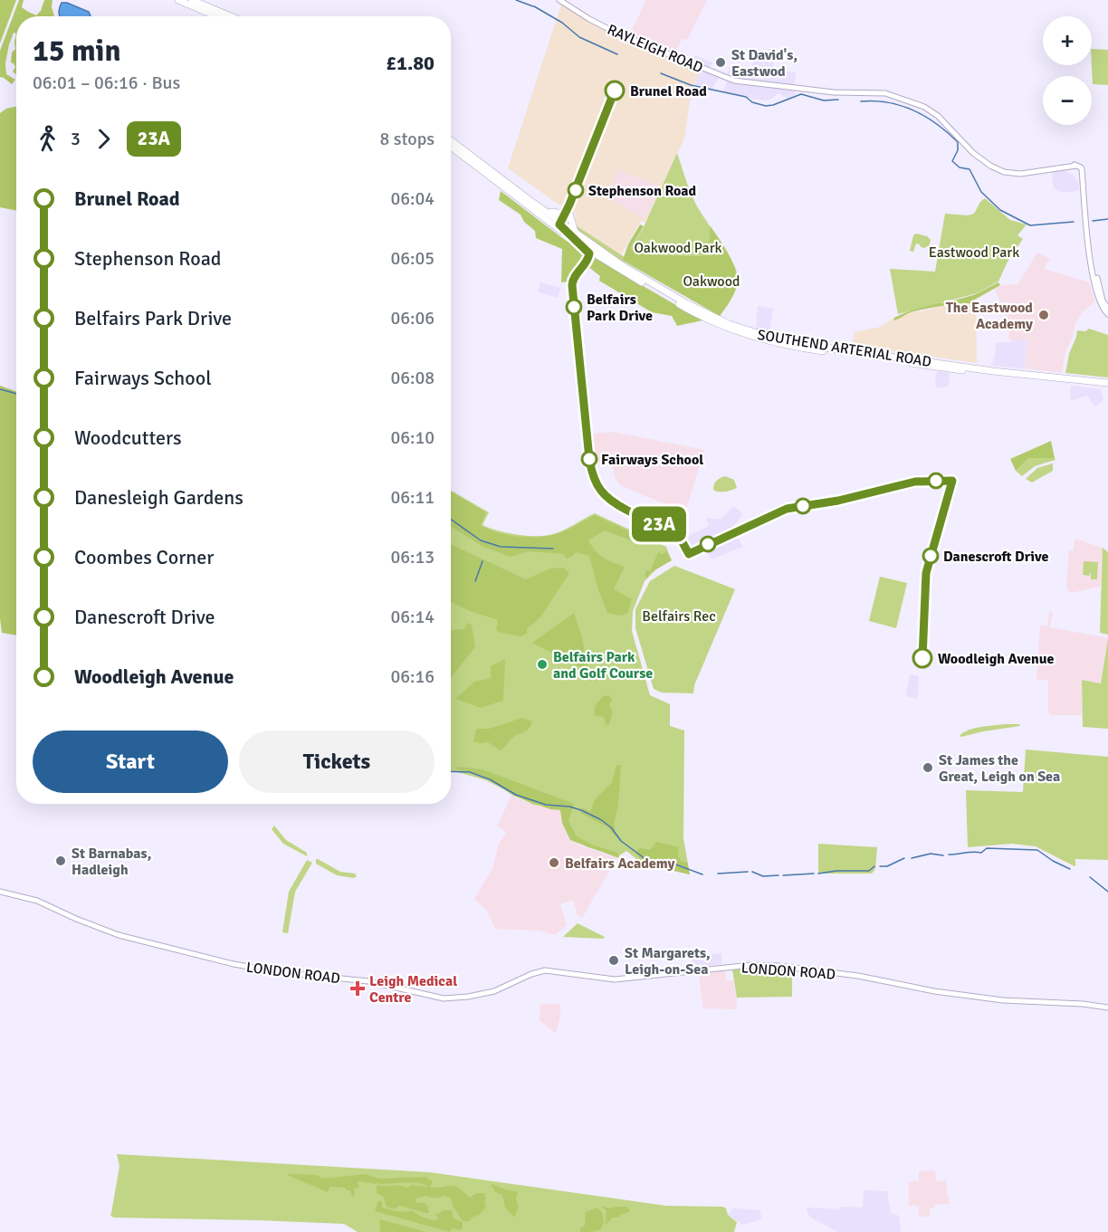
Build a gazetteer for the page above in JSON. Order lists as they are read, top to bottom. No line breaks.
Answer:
{"streets":{"highway":["SOUTHEND ARTERIAL ROAD"],"main road":["RAYLEIGH ROAD","LONDON ROAD"]},"parks":["Oakwood Park","Eastwood Park","Oakwood","Belfairs Rec"],"places":{"other":["St David's, Eastwod","Brunel Road","Stephenson Road","Belfairs Park Drive","The Eastwood Academy","Fairways School","Danescroft Drive","Woodleigh Avenue","Belfairs Park and Golf Course","St James the Great, Leigh on Sea","St Barnabas, Hadleigh","Belfairs Academy","St Margarets, Leigh-on-Sea"],"health":["Leigh Medical Centre"]},"lines":["bus line 23A"],"page":{"on_map":"23A","map_buttons":["+","−"],"heading":["15 min","06:01 – 06:16 · Bus","£1.80"],"legs":["3","23A","8 stops"],"list":[{"name":"Brunel Road","value":"06:04"},{"name":"Stephenson Road","value":"06:05"},{"name":"Belfairs Park Drive","value":"06:06"},{"name":"Fairways School","value":"06:08"},{"name":"Woodcutters","value":"06:10"},{"name":"Danesleigh Gardens","value":"06:11"},{"name":"Coombes Corner","value":"06:13"},{"name":"Danescroft Drive","value":"06:14"},{"name":"Woodleigh Avenue","value":"06:16"}],"buttons":["Start","Tickets"]}}
